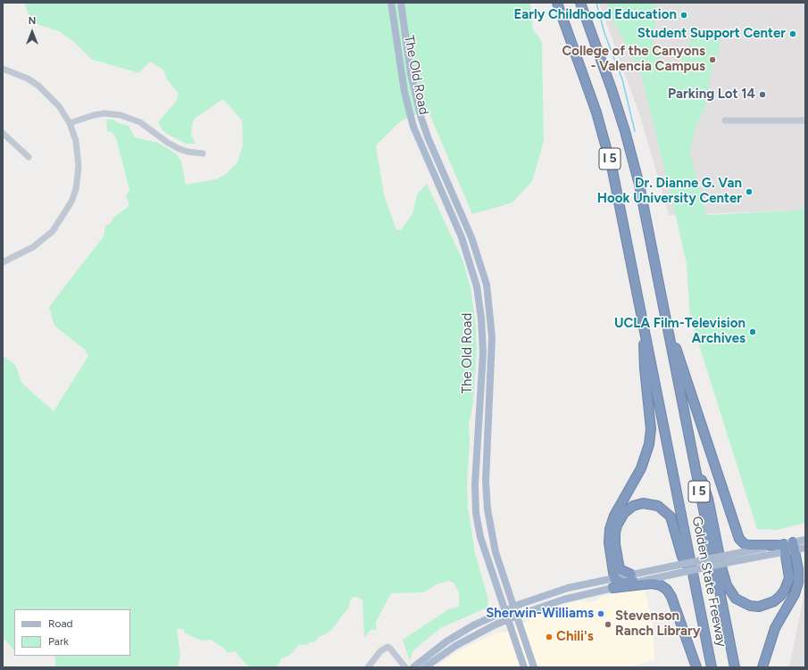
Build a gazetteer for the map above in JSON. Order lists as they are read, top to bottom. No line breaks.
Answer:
{"streets":{"highway":["I 5","Golden State Freeway"],"main road":["The Old Road"]},"places":["Early Childhood Education","Student Support Center","College of the Canyons - Valencia Campus","Parking Lot 14","Dr. Dianne G. Van Hook University Center","UCLA Film-Television Archives","Sherwin-Williams","Stevenson Ranch Library","Chili's"],"legend":["Road","Park"],"north":"top"}
